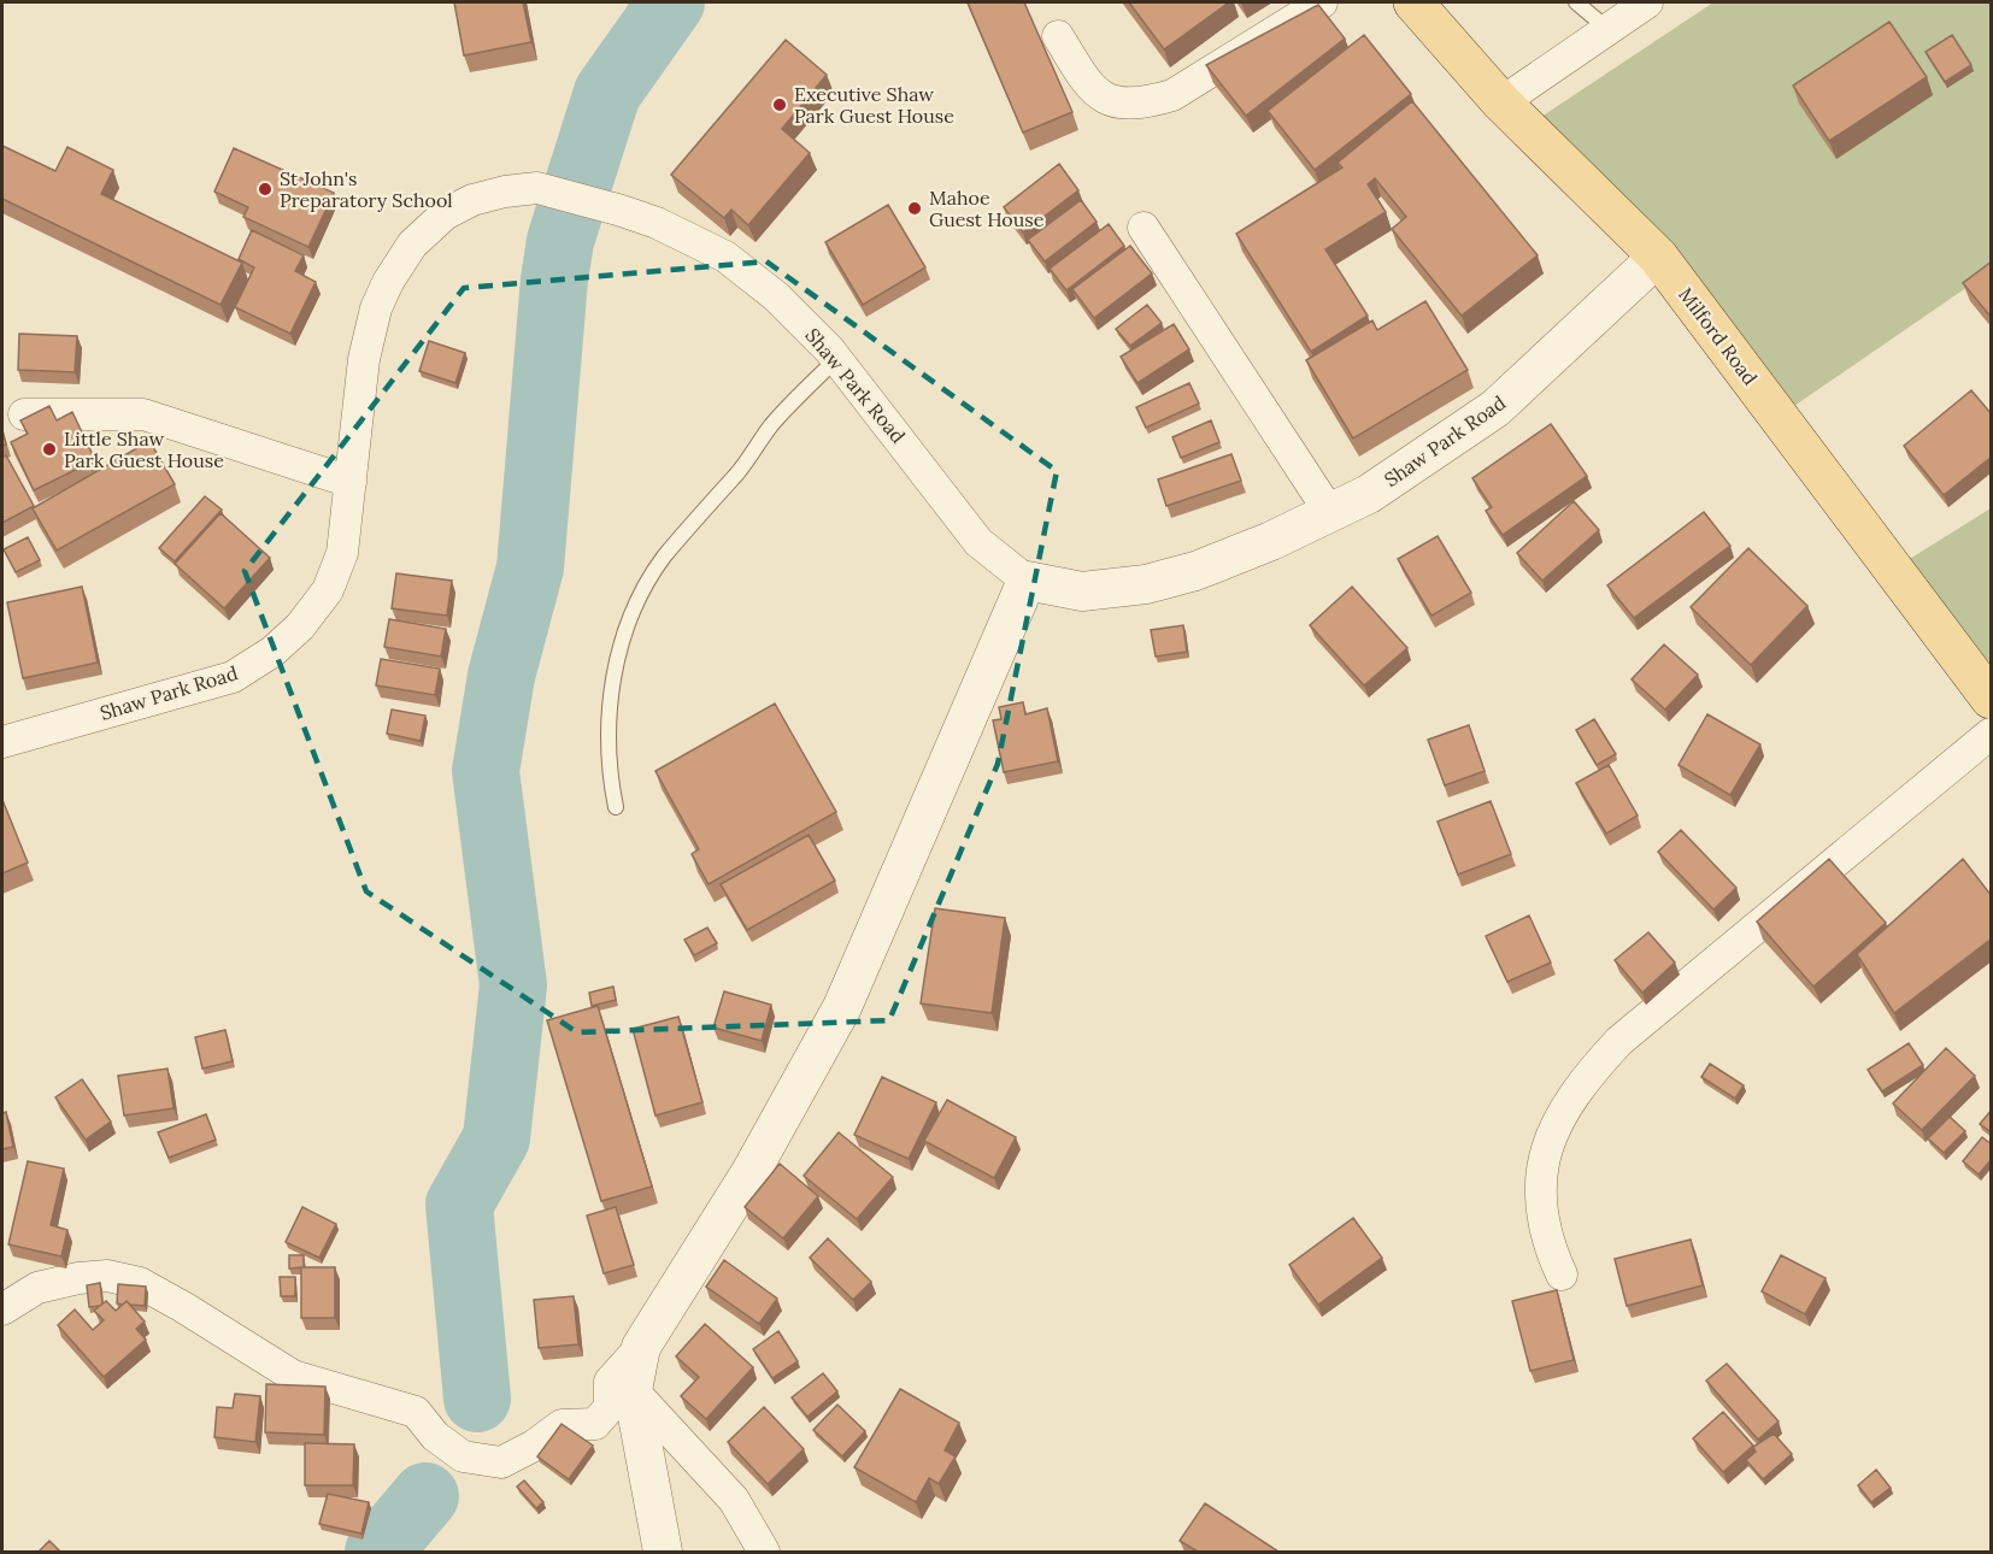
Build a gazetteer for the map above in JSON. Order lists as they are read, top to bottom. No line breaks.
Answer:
{"streets":{"main road":["Milford Road"],"street":["Shaw Park Road"]},"crossings":[["Milford Road","Shaw Park Road"]],"places":["Executive Shaw Park Guest House","St John's Preparatory School","Mahoe Guest House","Little Shaw Park Guest House"]}
